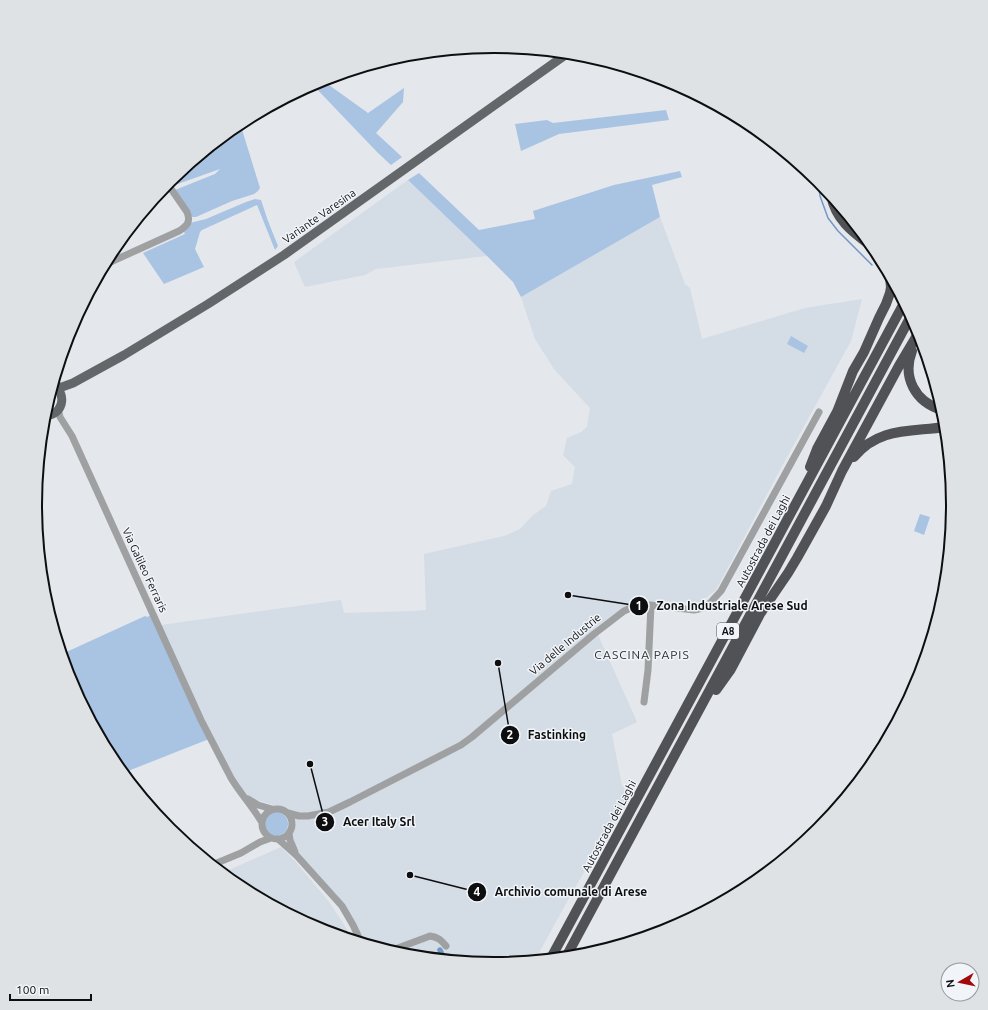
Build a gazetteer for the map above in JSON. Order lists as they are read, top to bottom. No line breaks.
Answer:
{"streets":{"highway":["Autostrada dei Laghi","A8"],"main road":["Variante Varesina"],"street":["Via Galileo Ferraris","Via delle Industrie"]},"crossings":[["Variante Varesina","Via Galileo Ferraris"],["Via Galileo Ferraris","Via delle Industrie"]],"districts":["CASCINA PAPIS"],"places":["Zona Industriale Arese Sud","Fastinking","Acer Italy Srl","Archivio comunale di Arese"],"scale_bar":"100 m","north":"left"}
